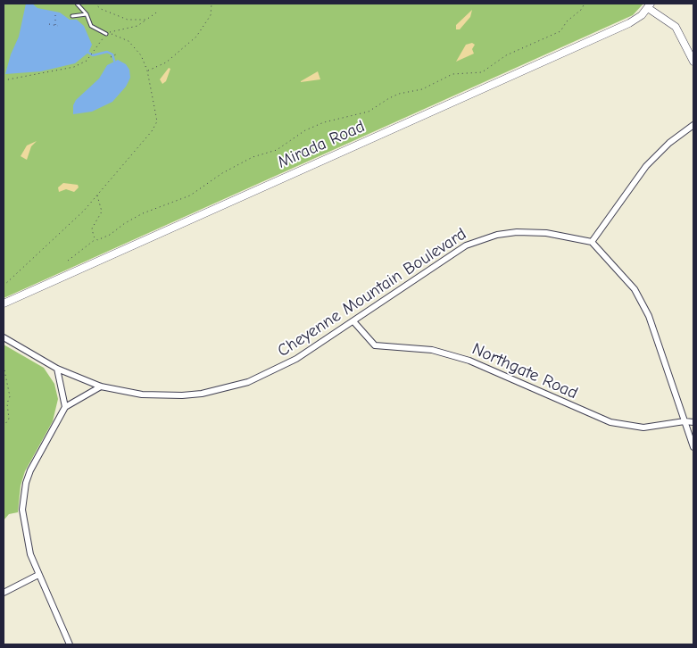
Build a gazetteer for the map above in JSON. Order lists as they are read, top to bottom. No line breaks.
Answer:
{"streets":{"street":["Mirada Road","Cheyenne Mountain Boulevard","Northgate Road"]},"crossings":[["Cheyenne Mountain Boulevard","Northgate Road"]]}
